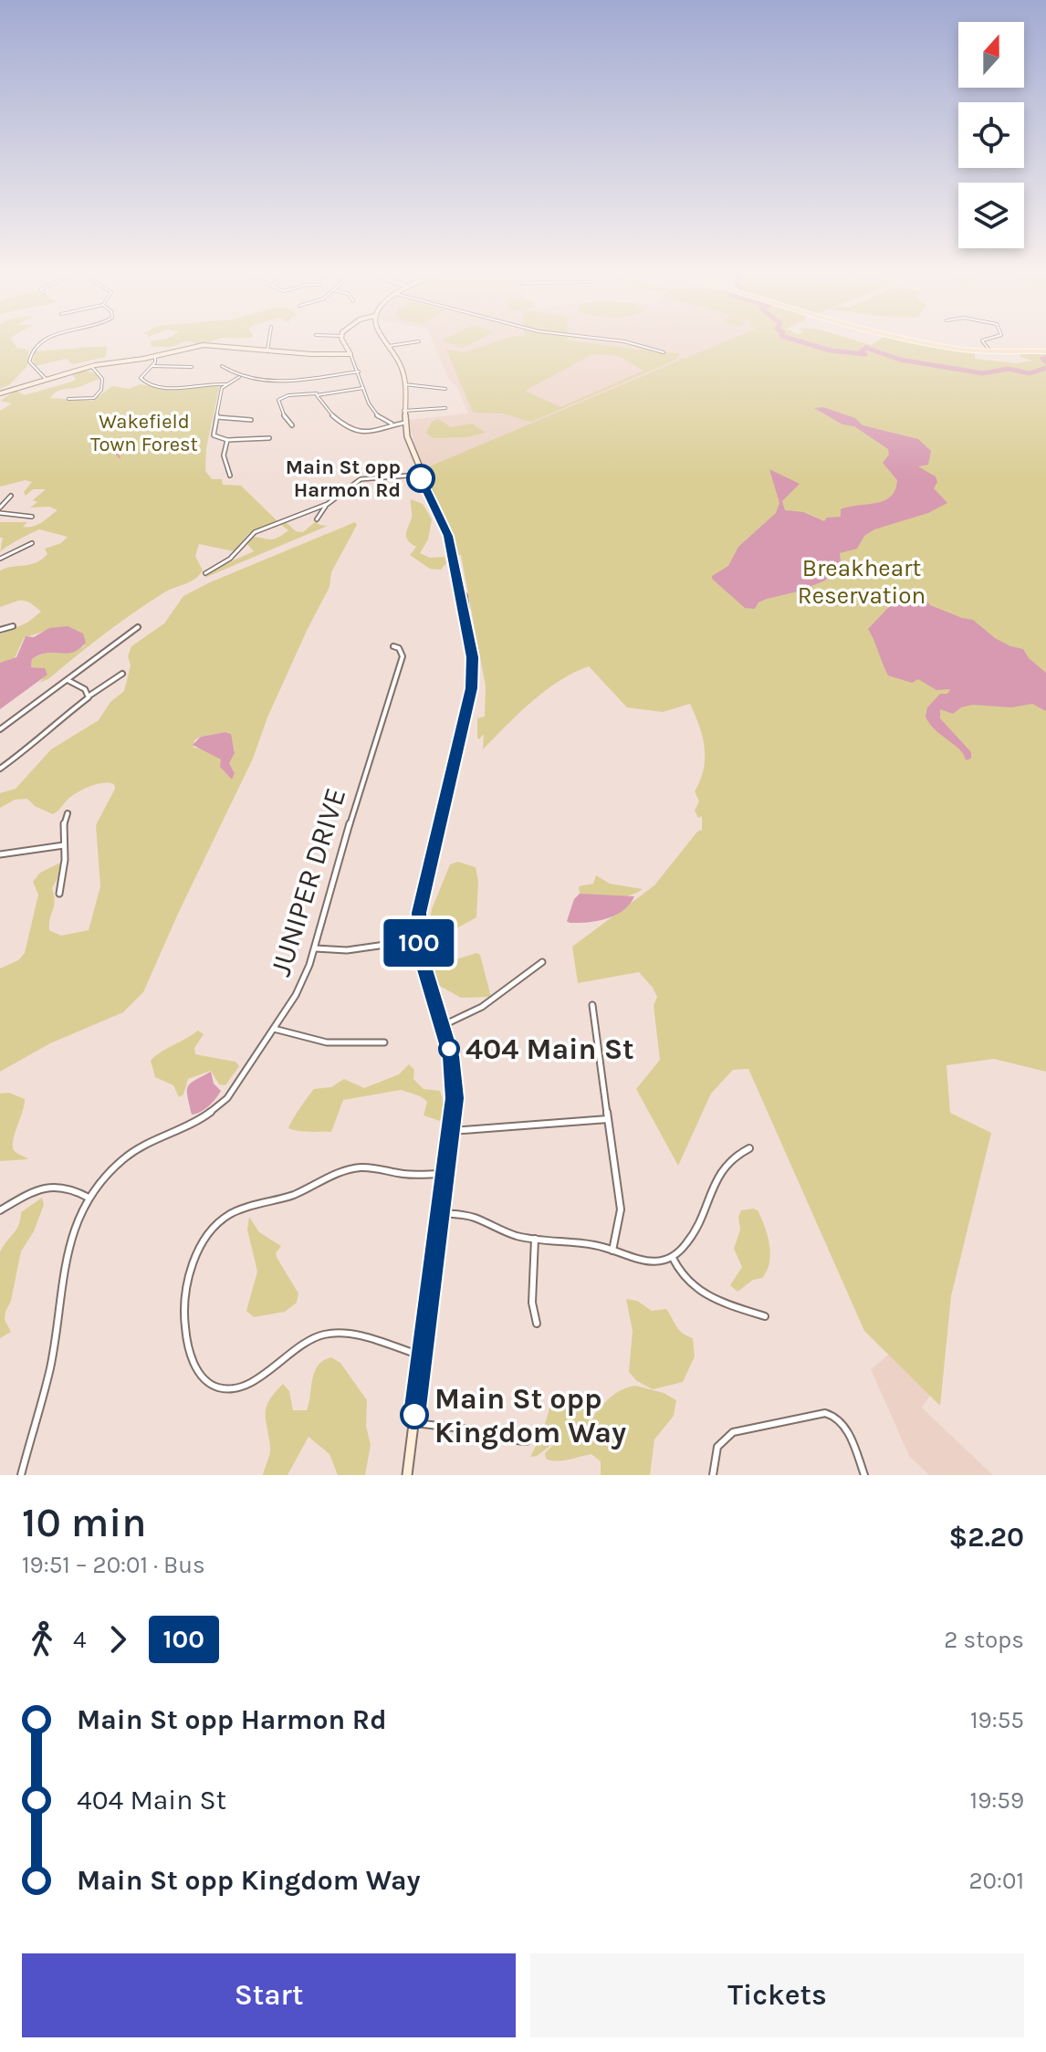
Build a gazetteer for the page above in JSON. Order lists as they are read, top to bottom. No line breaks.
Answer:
{"streets":{"street":["JUNIPER DRIVE"]},"parks":["Wakefield Town Forest","Breakheart Reservation"],"places":["Main St opp Harmon Rd","404 Main St","Main St opp Kingdom Way"],"lines":["bus line 100"],"north":"top","page":{"on_map":"100","heading":["10 min","19:51 – 20:01 · Bus","$2.20"],"legs":["4","100","2 stops"],"list":[{"name":"Main St opp Harmon Rd","value":"19:55"},{"name":"404 Main St","value":"19:59"},{"name":"Main St opp Kingdom Way","value":"20:01"}],"buttons":["Start","Tickets"]}}
